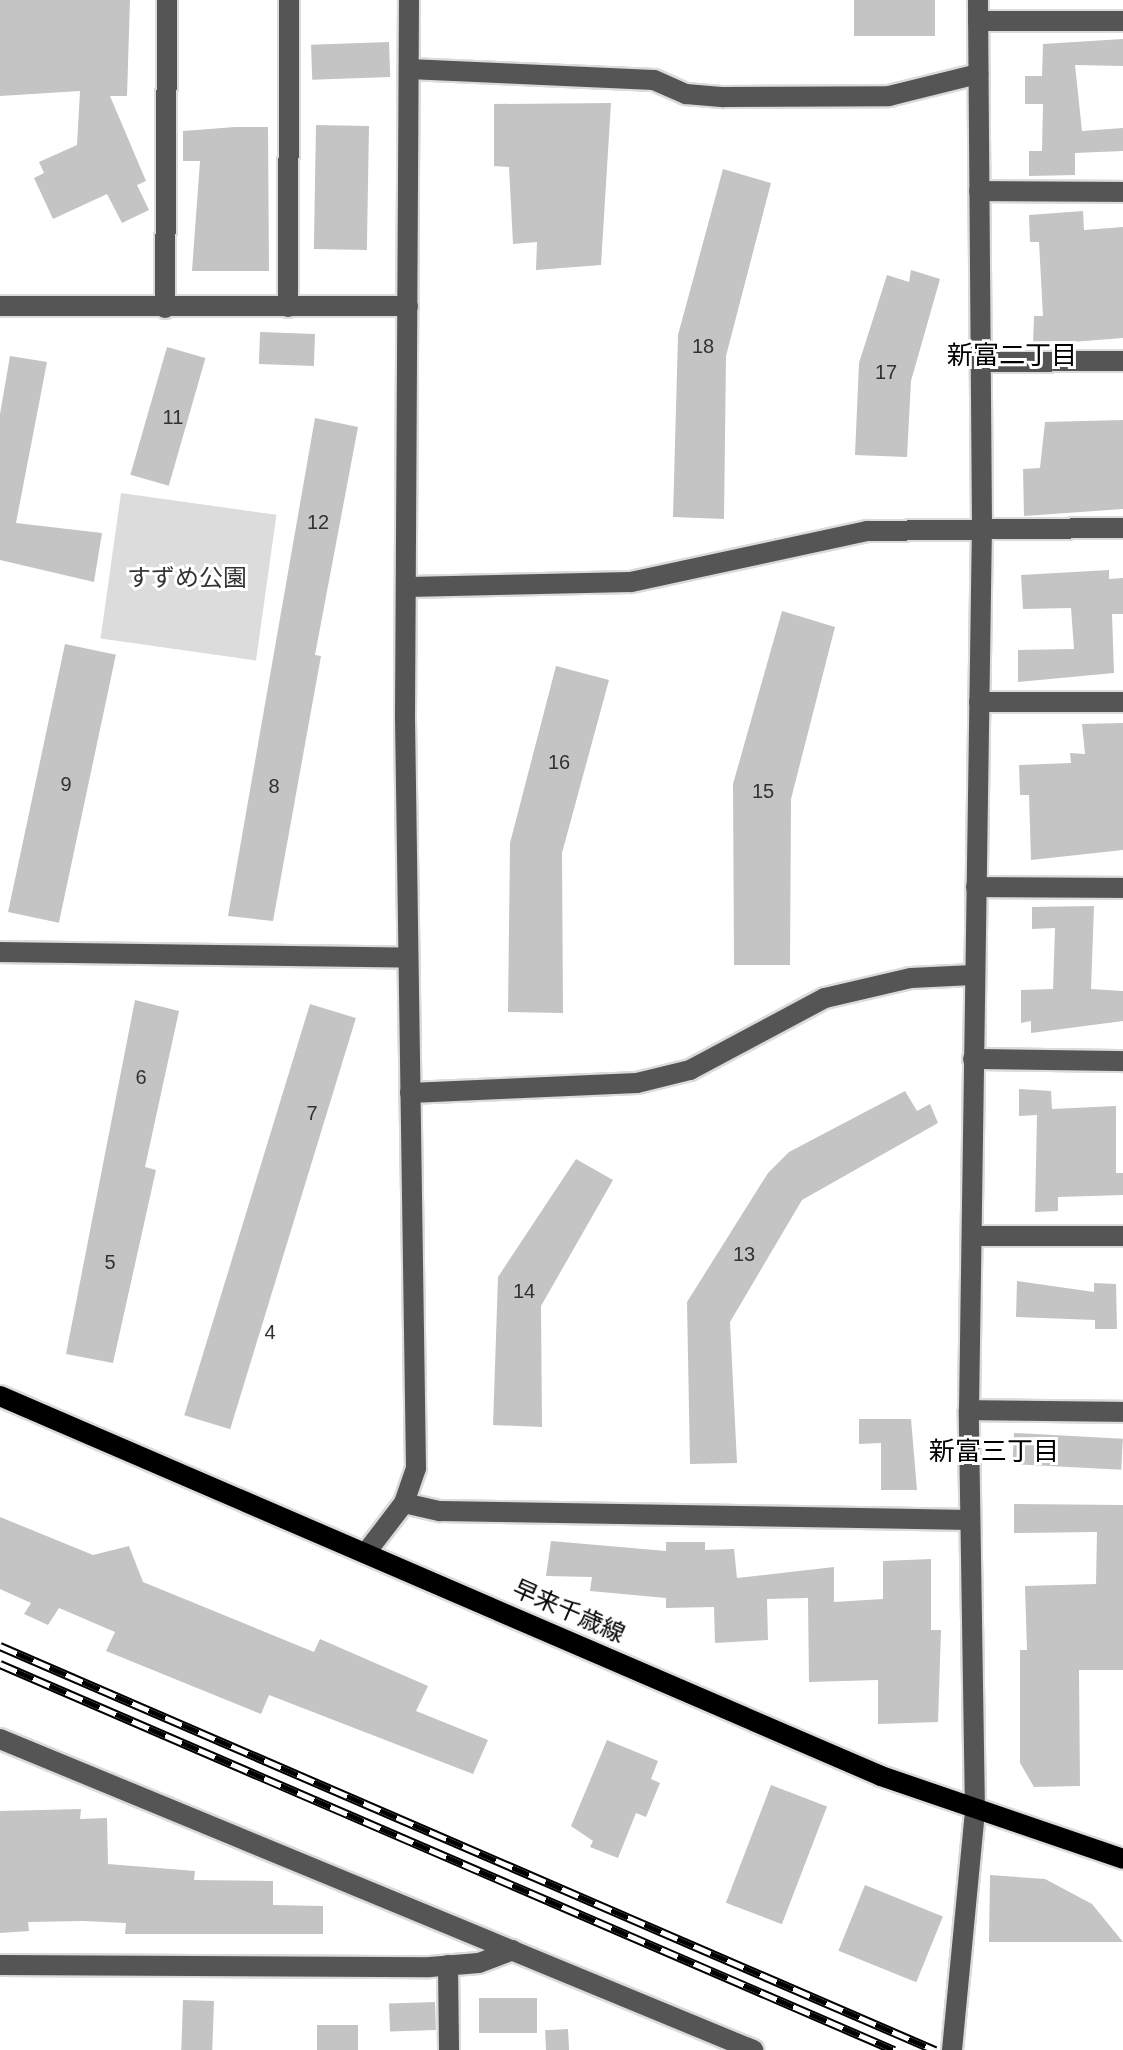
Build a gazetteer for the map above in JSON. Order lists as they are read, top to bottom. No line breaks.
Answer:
{"streets":{"main road":["早来千歳線"]},"districts":["新富二丁目","新富三丁目"],"parks":["すずめ公園"],"house_numbers":["18","17","11","12","16","9","8","15","6","7","13","5","14","4"]}
